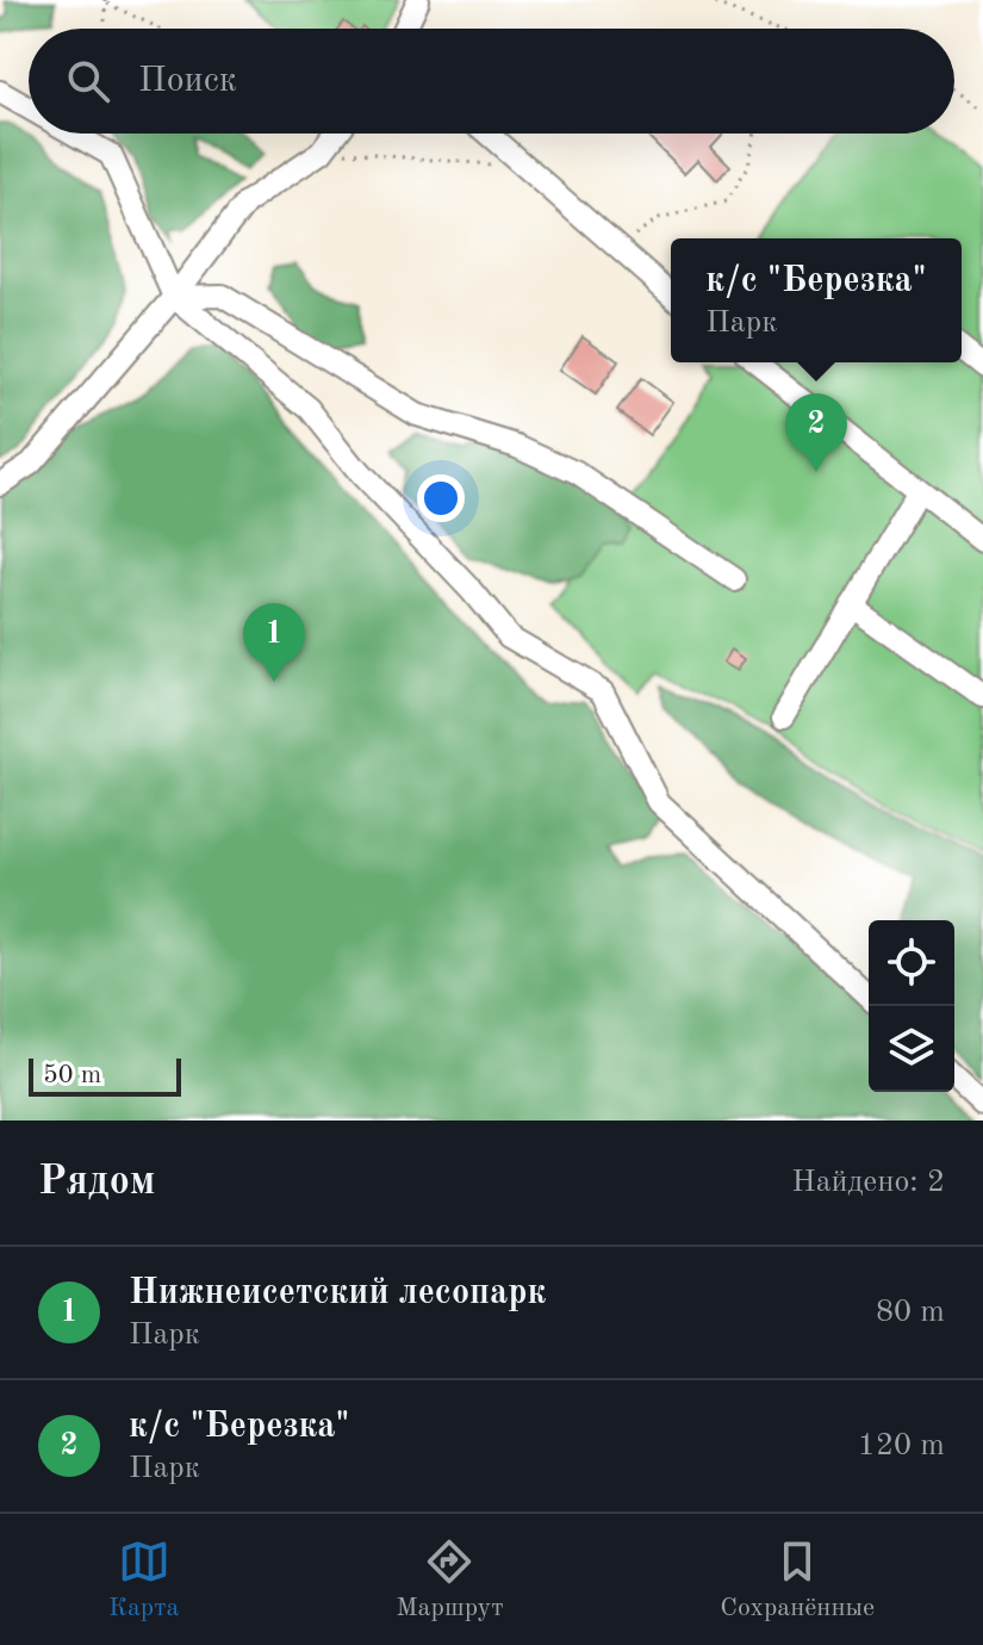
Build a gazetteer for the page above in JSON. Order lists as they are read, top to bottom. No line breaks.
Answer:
{"scale_bar":"50 m","page":{"search":"Поиск","popup":["к/с \"Березка\"","Парк"],"pins":["2","1"],"scale":"50 m","heading":["Рядом","Найдено: 2"],"list":[{"mark":"1","name":"Нижнеисетский лесопарк","note":"Парк","value":"80 m"},{"mark":"2","name":"к/с \"Березка\"","note":"Парк","value":"120 m"}],"nav":["Карта","Маршрут","Сохранённые"]}}
